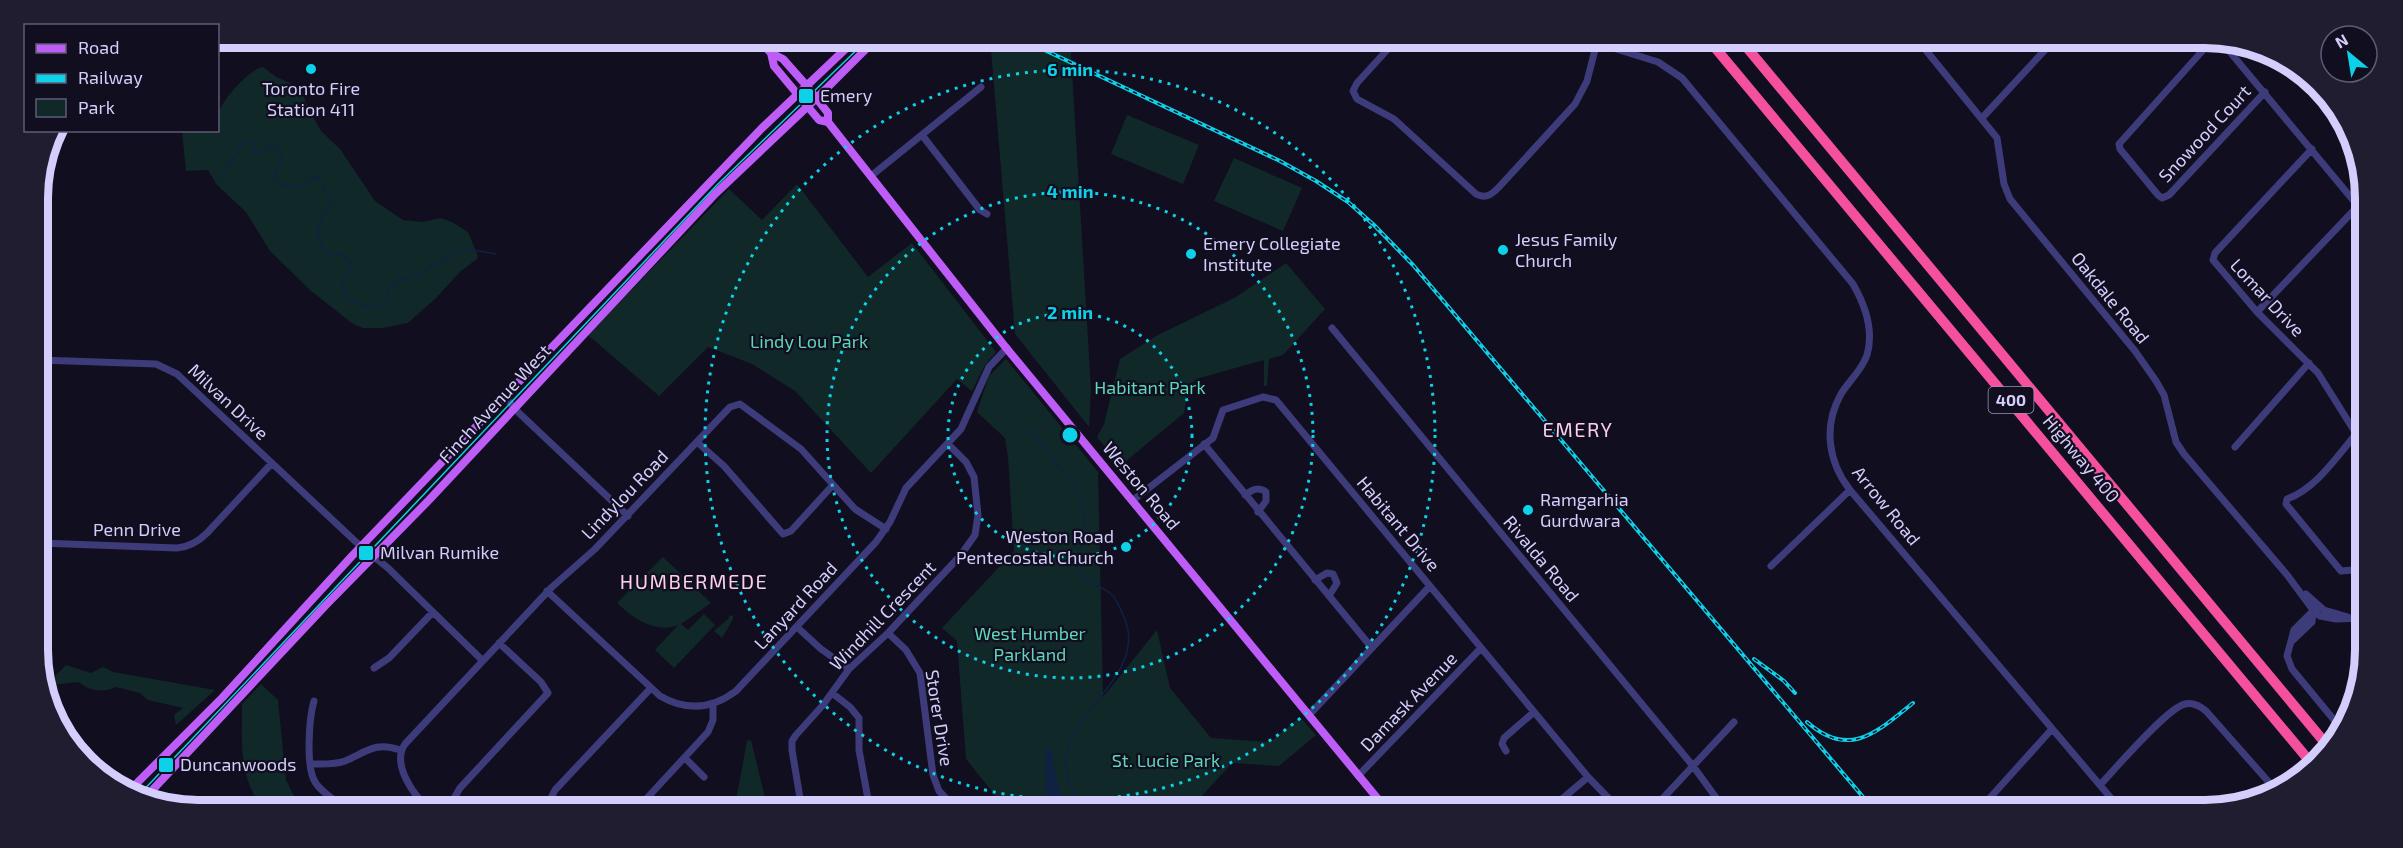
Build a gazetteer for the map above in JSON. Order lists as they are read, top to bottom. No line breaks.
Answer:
{"streets":{"highway":["400","Highway 400"],"main road":["Finch Avenue West","Weston Road"],"street":["Snowood Court","Oakdale Road","Lomar Drive","Milvan Drive","Lindylou Road","Arrow Road","Habitant Drive","Penn Drive","Rivalda Road","Lanyard Road","Windhill Crescent","Damask Avenue","Storer Drive"]},"crossings":[["Milvan Drive","Finch Avenue West"],["Milvan Drive","Lindylou Road"],["Milvan Drive","Penn Drive"],["Finch Avenue West","Weston Road"],["Weston Road","Habitant Drive"],["Weston Road","Lanyard Road"],["Weston Road","Damask Avenue"],["Lindylou Road","Lanyard Road"],["Habitant Drive","Damask Avenue"],["Lanyard Road","Windhill Crescent"],["Windhill Crescent","Storer Drive"]],"districts":["EMERY","HUMBERMEDE"],"parks":["Lindy Lou Park","Habitant Park","West Humber Parkland","St. Lucie Park"],"places":{"other":["Toronto Fire Station 411","Jesus Family Church","Emery Collegiate Institute","Ramgarhia Gurdwara","Weston Road Pentecostal Church"],"transit":["Emery","Milvan Rumike","Duncanwoods"]},"legend":["Road","Railway","Park"],"north":"top left","rings":["6 min","4 min","2 min"]}
